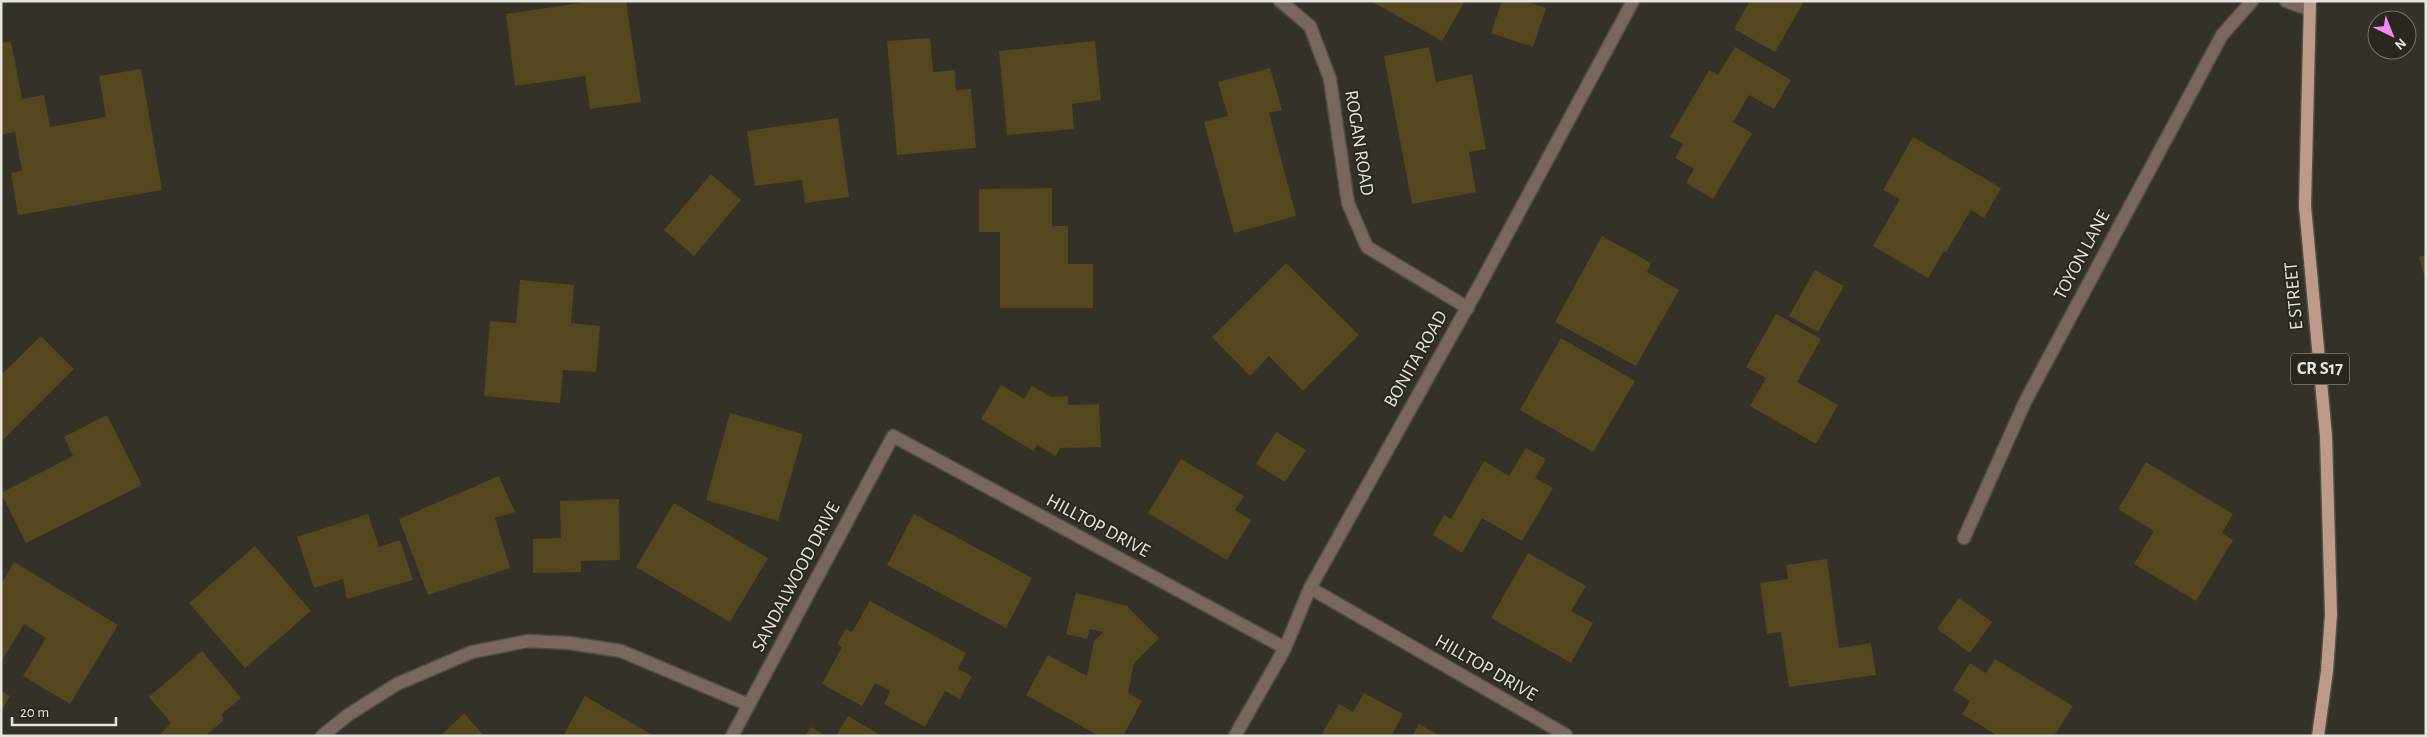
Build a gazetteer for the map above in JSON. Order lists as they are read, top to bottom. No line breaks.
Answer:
{"streets":{"main road":["E STREET","CR S17"],"street":["ROGAN ROAD","TOYON LANE","BONITA ROAD","HILLTOP DRIVE","SANDALWOOD DRIVE"]},"crossings":[["ROGAN ROAD","BONITA ROAD"],["BONITA ROAD","HILLTOP DRIVE"],["HILLTOP DRIVE","SANDALWOOD DRIVE"]],"scale_bar":"20 m","north":"bottom right"}
